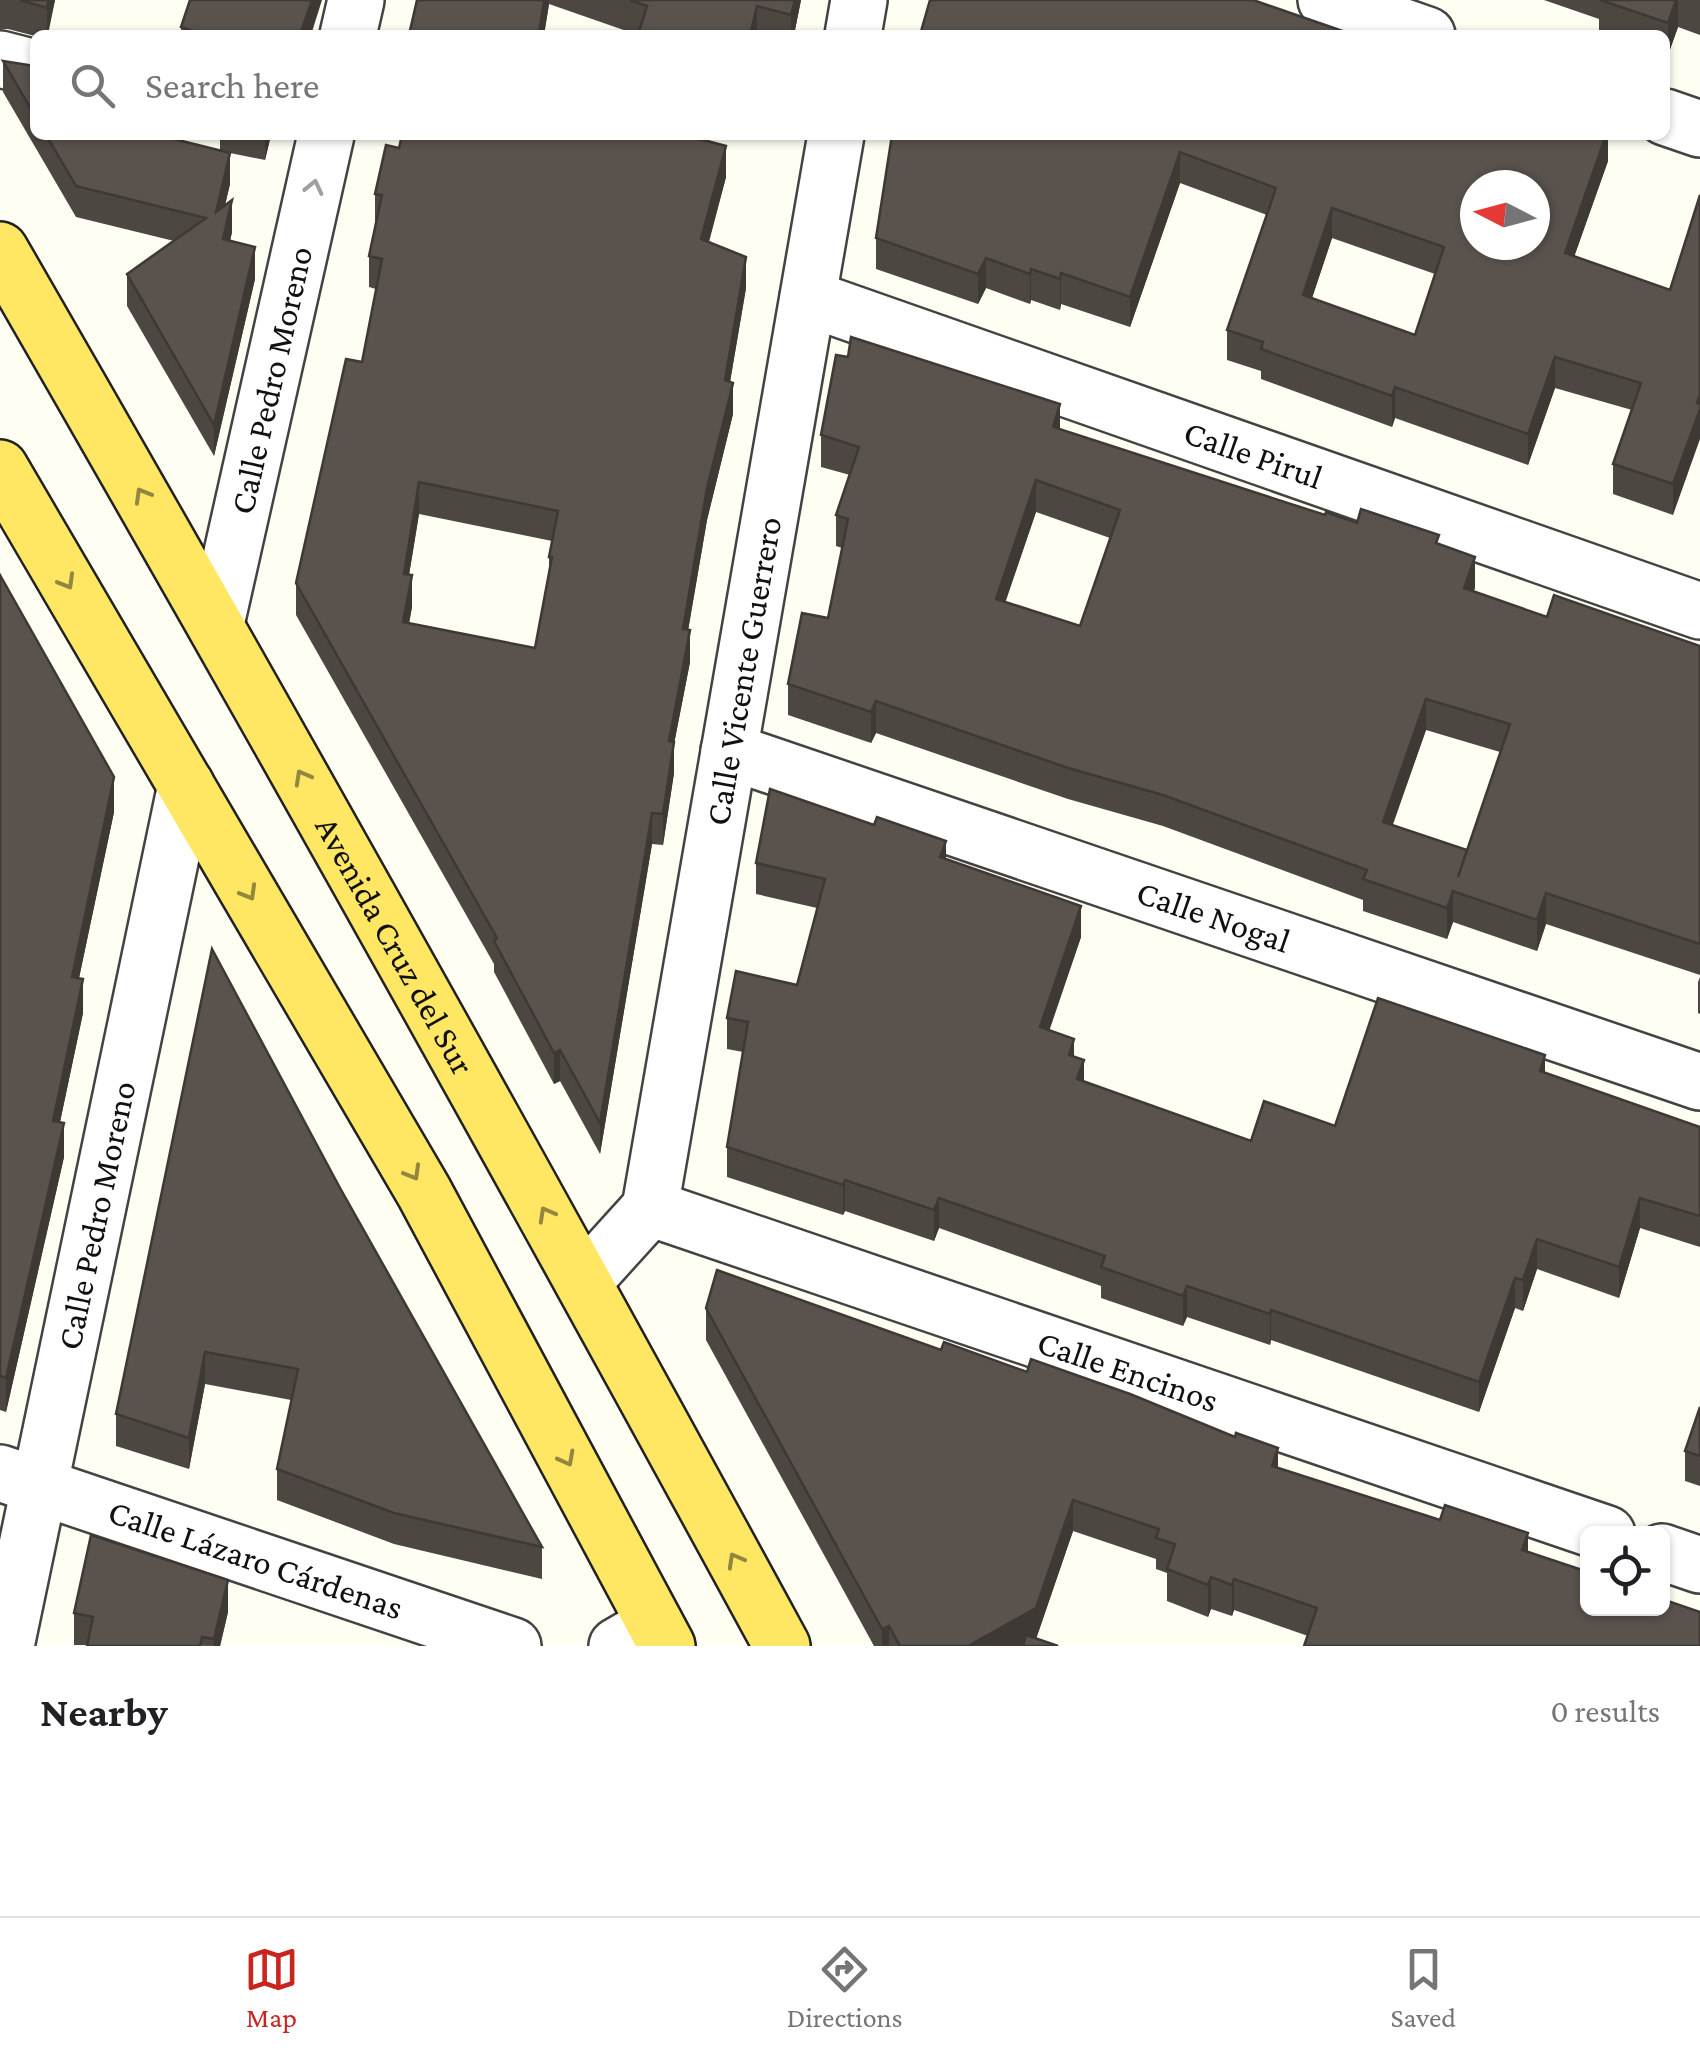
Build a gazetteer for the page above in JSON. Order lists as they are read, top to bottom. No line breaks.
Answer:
{"streets":{"main road":["Avenida Cruz del Sur"],"street":["Calle Pedro Moreno","Calle Pirul","Calle Vicente Guerrero","Calle Nogal","Calle Encinos","Calle Lázaro Cárdenas"]},"crossings":[["Calle Pedro Moreno","Avenida Cruz del Sur"],["Calle Pedro Moreno","Calle Lázaro Cárdenas"],["Calle Pirul","Calle Vicente Guerrero"],["Calle Vicente Guerrero","Calle Nogal"],["Calle Vicente Guerrero","Calle Encinos"]],"one_way":["Calle Pedro Moreno"],"north":"left","page":{"search":"Search here","heading":["Nearby","0 results"],"nav":["Map","Directions","Saved"]}}
